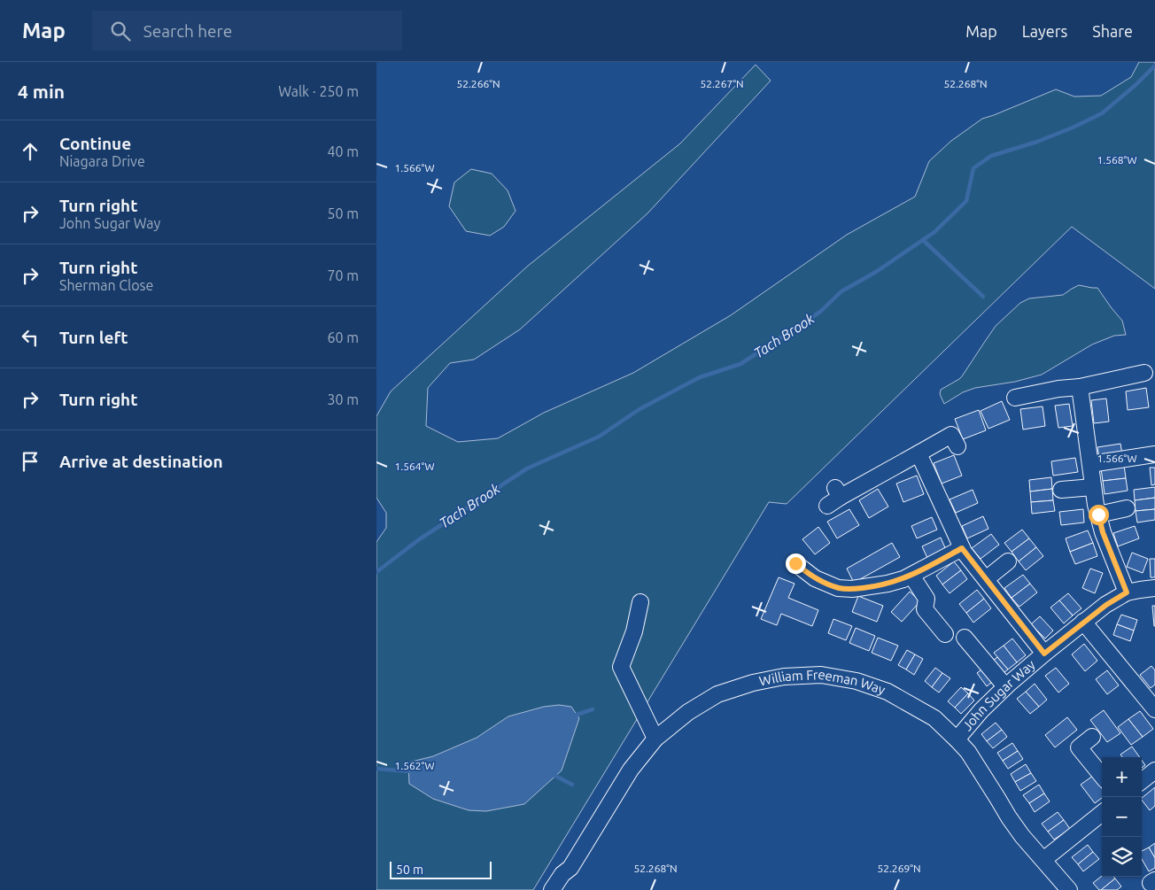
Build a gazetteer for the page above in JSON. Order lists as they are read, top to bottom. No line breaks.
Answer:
{"streets":{"street":["William Freeman Way","John Sugar Way"]},"crossings":[["William Freeman Way","John Sugar Way"]],"water":["Tach Brook"],"scale_bar":"50 m","page":{"header":"Map","search":"Search here","nav":["Map","Layers","Share"],"heading":["4 min","Walk · 250 m"],"list":[["Continue","Niagara Drive","40 m"],["Turn right","John Sugar Way","50 m"],["Turn right","Sherman Close","70 m"],["Turn left","60 m"],["Turn right","30 m"],"Arrive at destination"],"map_buttons":["+","−"],"scale":"50 m"},"coordinates":["52.266°N","52.267°N","52.268°N","1.568°W","1.566°W","1.564°W","1.562°W","52.269°N"]}
